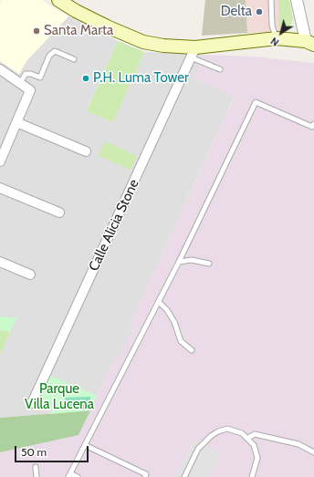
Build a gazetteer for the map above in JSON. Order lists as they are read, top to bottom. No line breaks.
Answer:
{"streets":{"street":["Calle Alicia Stone"]},"parks":["Parque Villa Lucena"],"places":["Delta","Santa Marta","P.H. Luma Tower"],"scale_bar":"50 m","north":"bottom left"}
